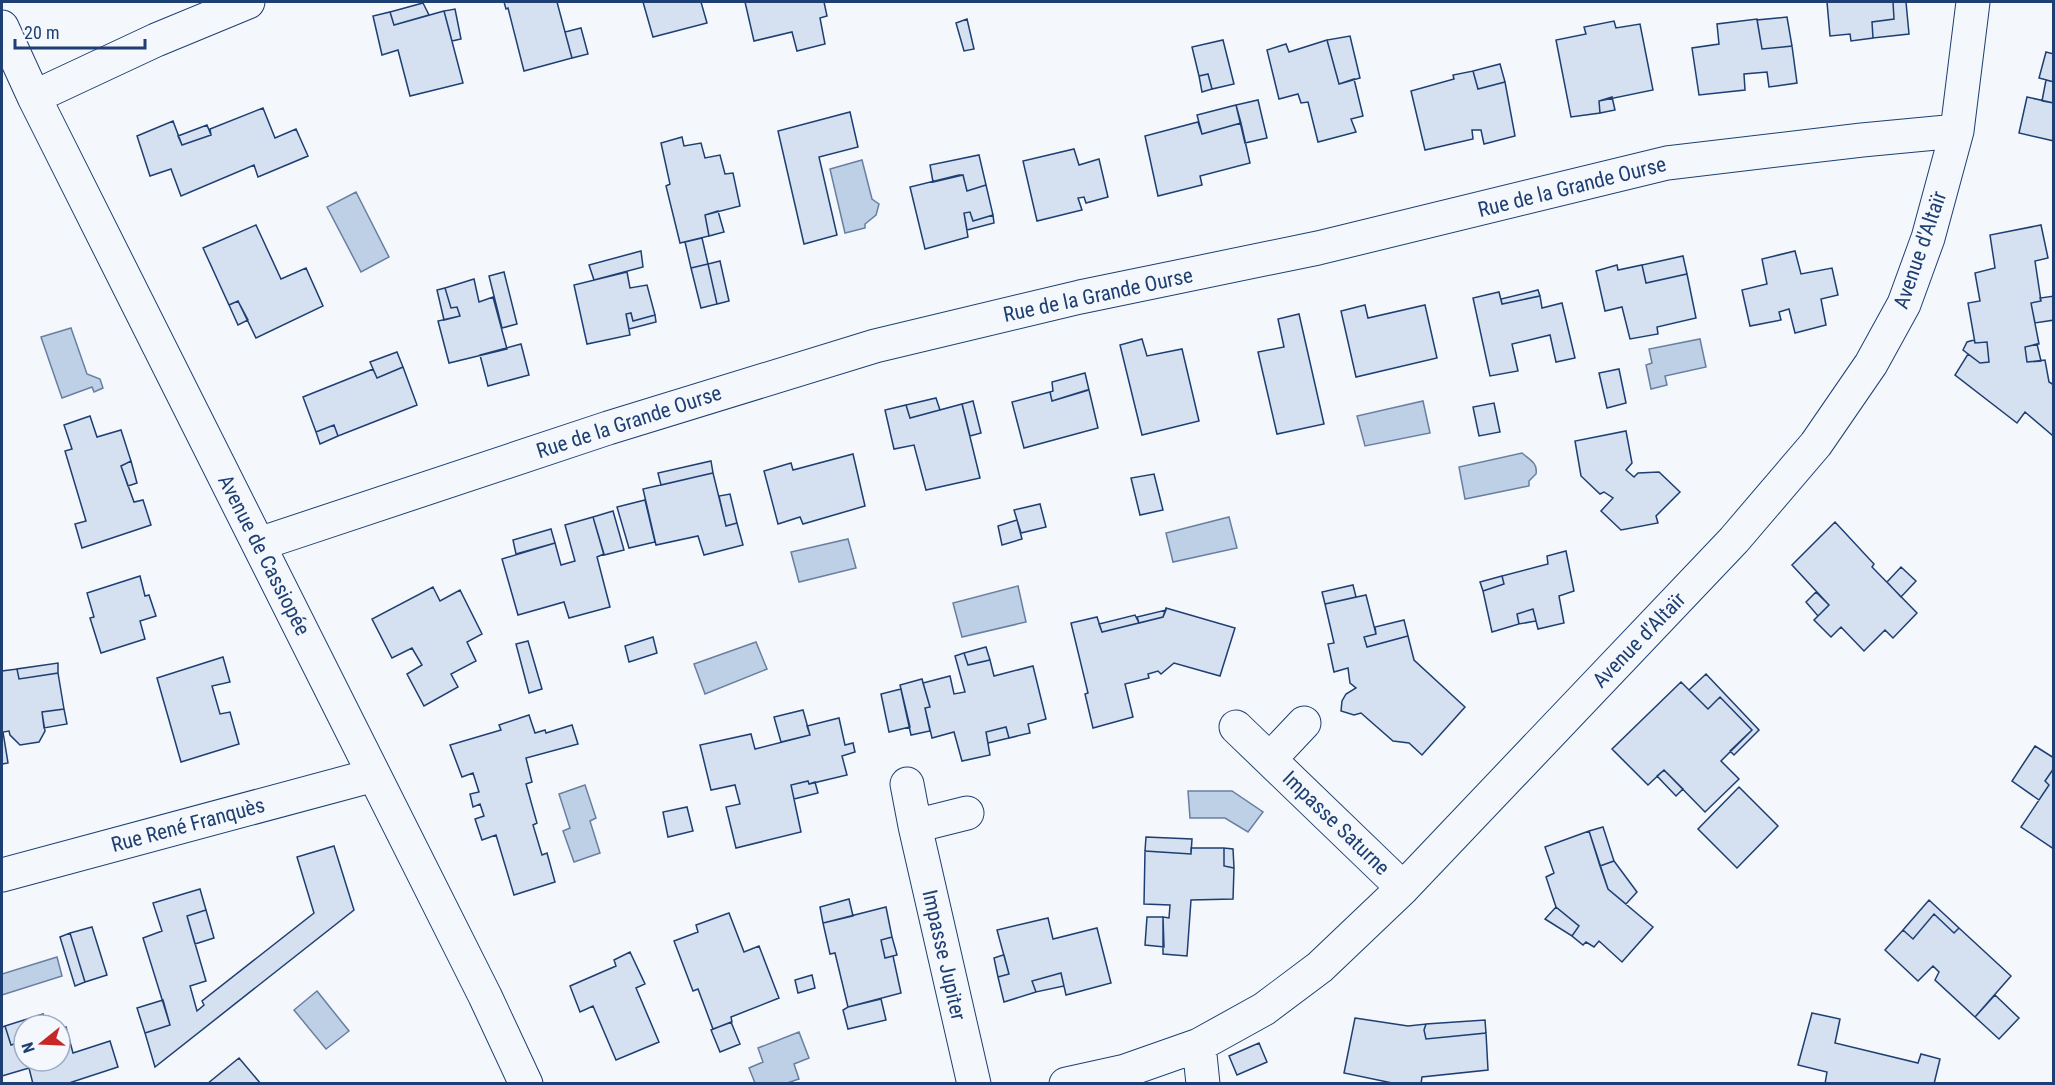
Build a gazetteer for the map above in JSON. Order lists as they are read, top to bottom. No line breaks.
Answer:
{"streets":{"street":["Rue de la Grande Ourse","Avenue d'Altaïr","Avenue de Cassiopée","Impasse Saturne","Rue René Franquès","Impasse Jupiter"]},"crossings":[["Rue de la Grande Ourse","Avenue d'Altaïr"],["Rue de la Grande Ourse","Avenue de Cassiopée"],["Avenue d'Altaïr","Impasse Saturne"],["Avenue de Cassiopée","Rue René Franquès"]],"scale_bar":"20 m","north":"left"}
